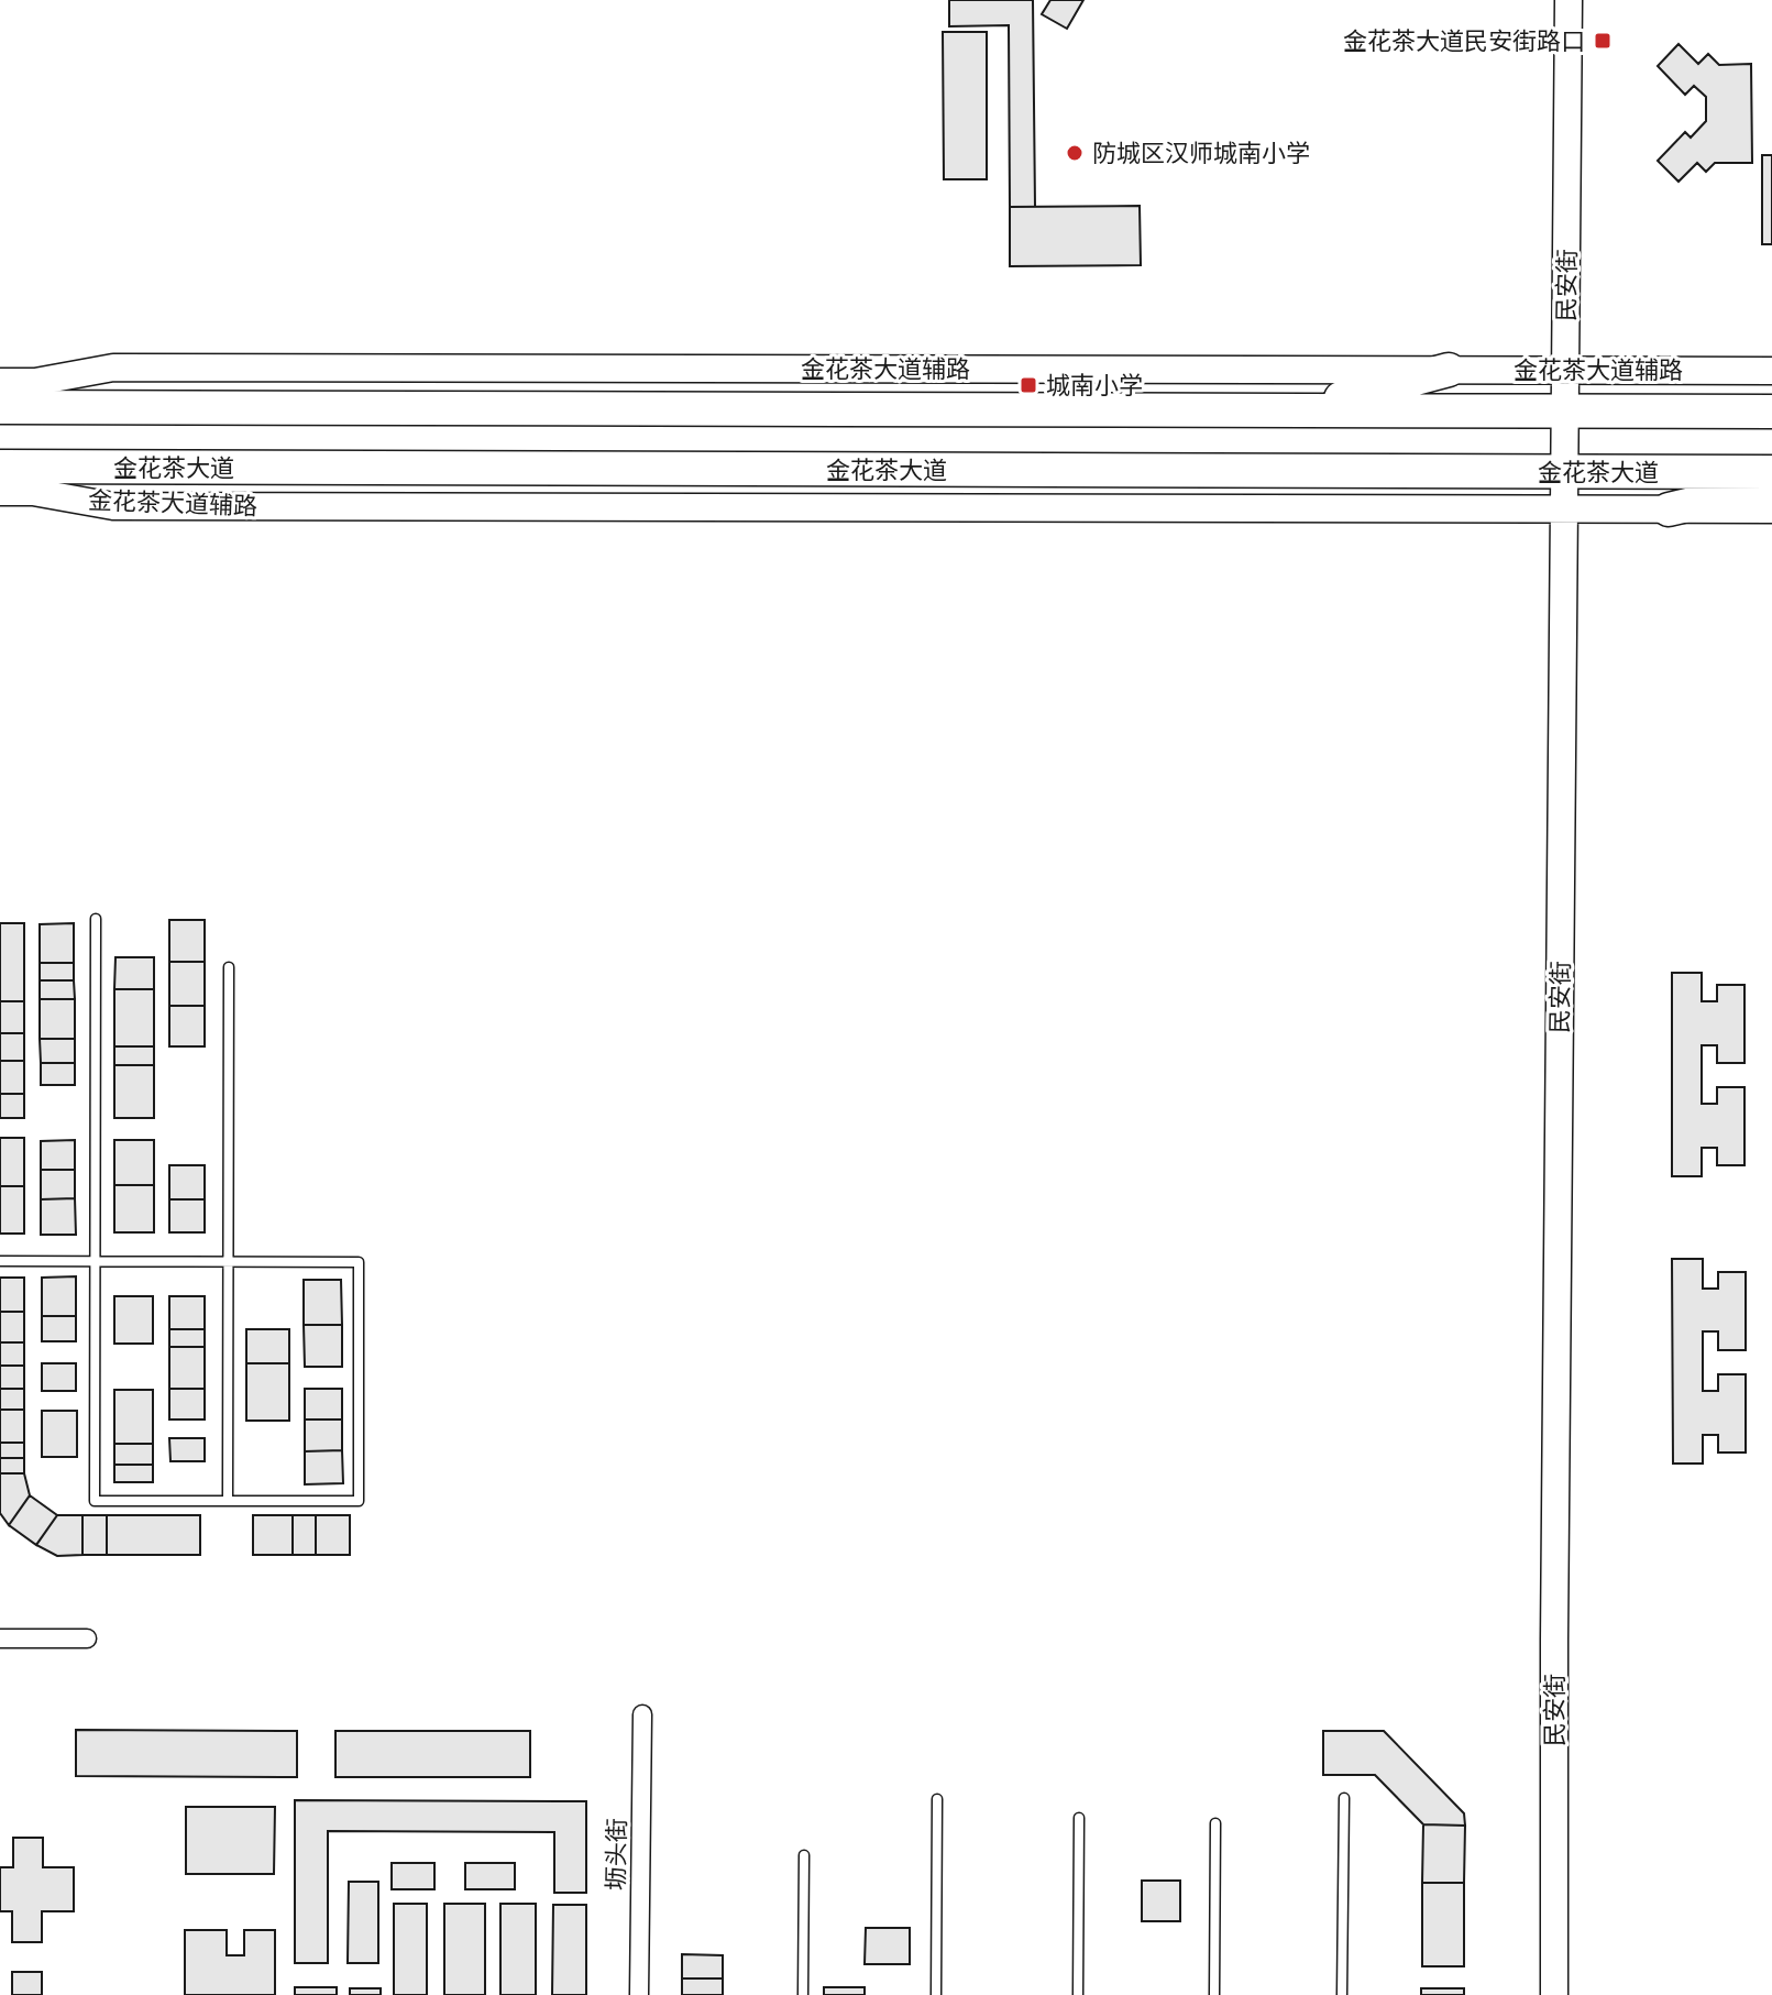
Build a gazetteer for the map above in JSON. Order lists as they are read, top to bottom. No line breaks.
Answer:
{"streets":{"highway":["金花茶大道"],"street":["民安街","金花茶大道辅路","坜头街"]},"crossings":[["民安街","金花茶大道辅路"],["民安街","金花茶大道"]],"places":{"transit":["金花茶大道民安街路口","城南小学"],"other":["防城区汉师城南小学"]}}
